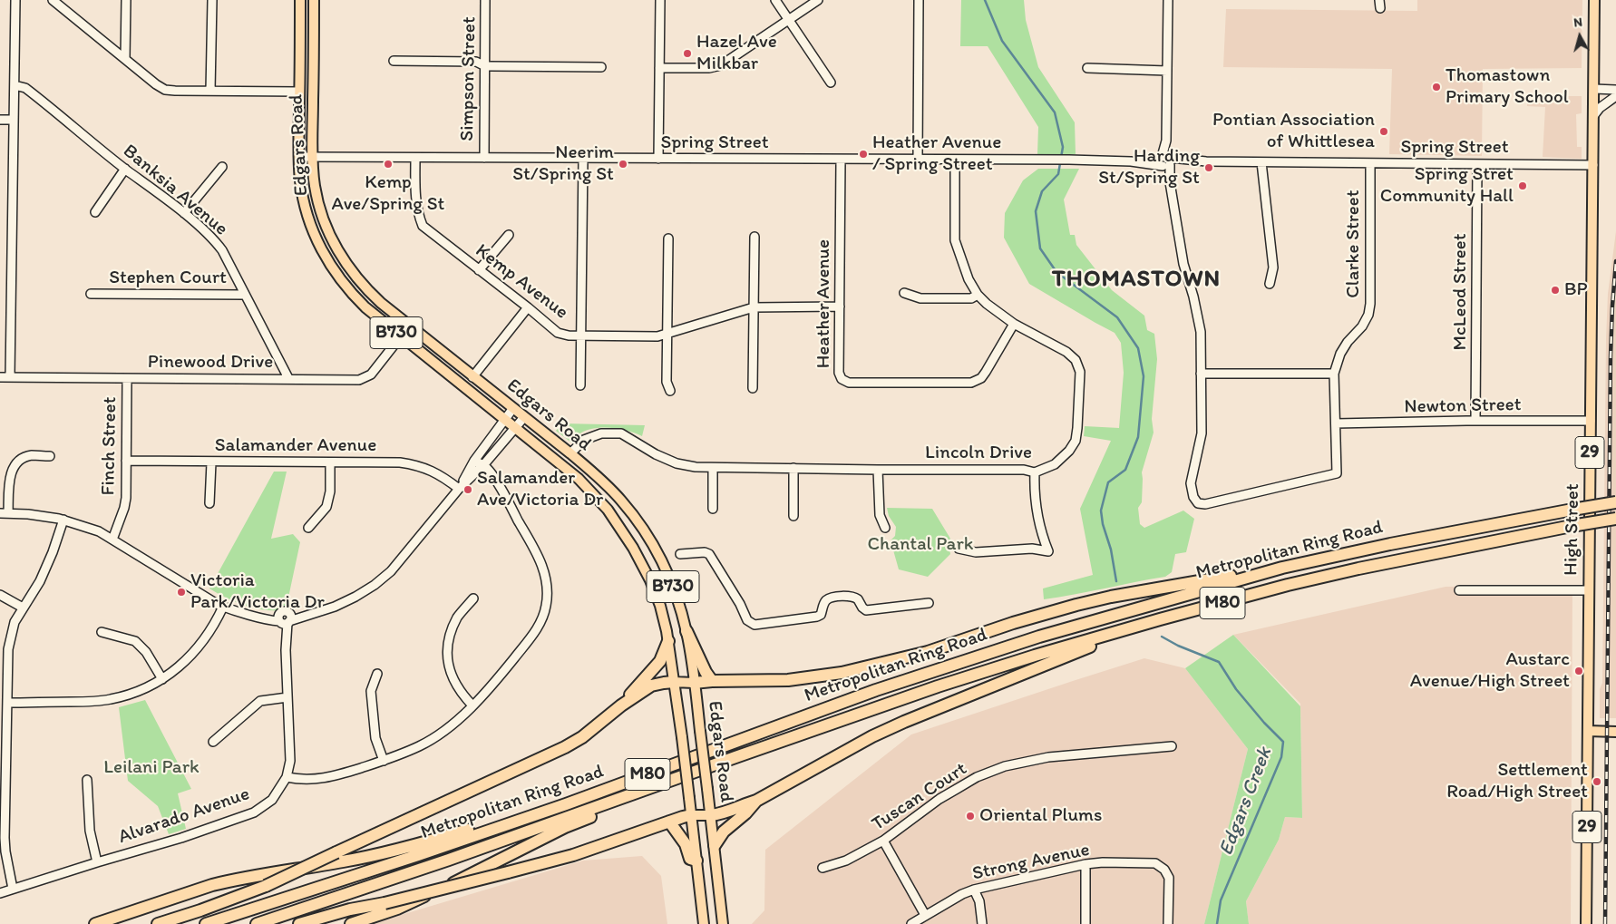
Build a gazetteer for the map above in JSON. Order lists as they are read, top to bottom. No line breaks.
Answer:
{"streets":{"highway":["Metropolitan Ring Road","M80"],"main road":["Edgars Road","B730","29","High Street"],"street":["Simpson Street","Spring Street","Banksia Avenue","Clarke Street","Stephen Court","Kemp Avenue","McLeod Street","Heather Avenue","Pinewood Drive","Newton Street","Finch Street","Salamander Avenue","Lincoln Drive","Tuscan Court","Alvarado Avenue","Strong Avenue"]},"crossings":[["Simpson Street","Spring Street"],["Spring Street","Edgars Road"],["Spring Street","Clarke Street"],["Spring Street","Kemp Avenue"],["Spring Street","McLeod Street"],["Spring Street","Heather Avenue"],["Spring Street","Lincoln Drive"],["Spring Street","High Street"],["Edgars Road","Pinewood Drive"],["Edgars Road","Lincoln Drive"],["Banksia Avenue","Stephen Court"],["Banksia Avenue","Pinewood Drive"],["Clarke Street","Newton Street"],["Kemp Avenue","Heather Avenue"],["McLeod Street","Newton Street"],["Heather Avenue","Lincoln Drive"],["Pinewood Drive","Finch Street"],["Newton Street","High Street"],["Finch Street","Salamander Avenue"]],"districts":["THOMASTOWN"],"water":["Edgars Creek"],"parks":["Chantal Park","Leilani Park"],"places":["Hazel Ave Milkbar","Thomastown Primary School","Pontian Association of Whittlesea","Heather Avenue / Spring Street","Kemp Ave/Spring St","Neerim St/Spring St","Harding St/Spring St","Spring Stret Community Hall","BP","Salamander Ave/Victoria Dr","Victoria Park/Victoria Dr","Austarc Avenue/High Street","Settlement Road/High Street","Oriental Plums"],"north":"top"}
